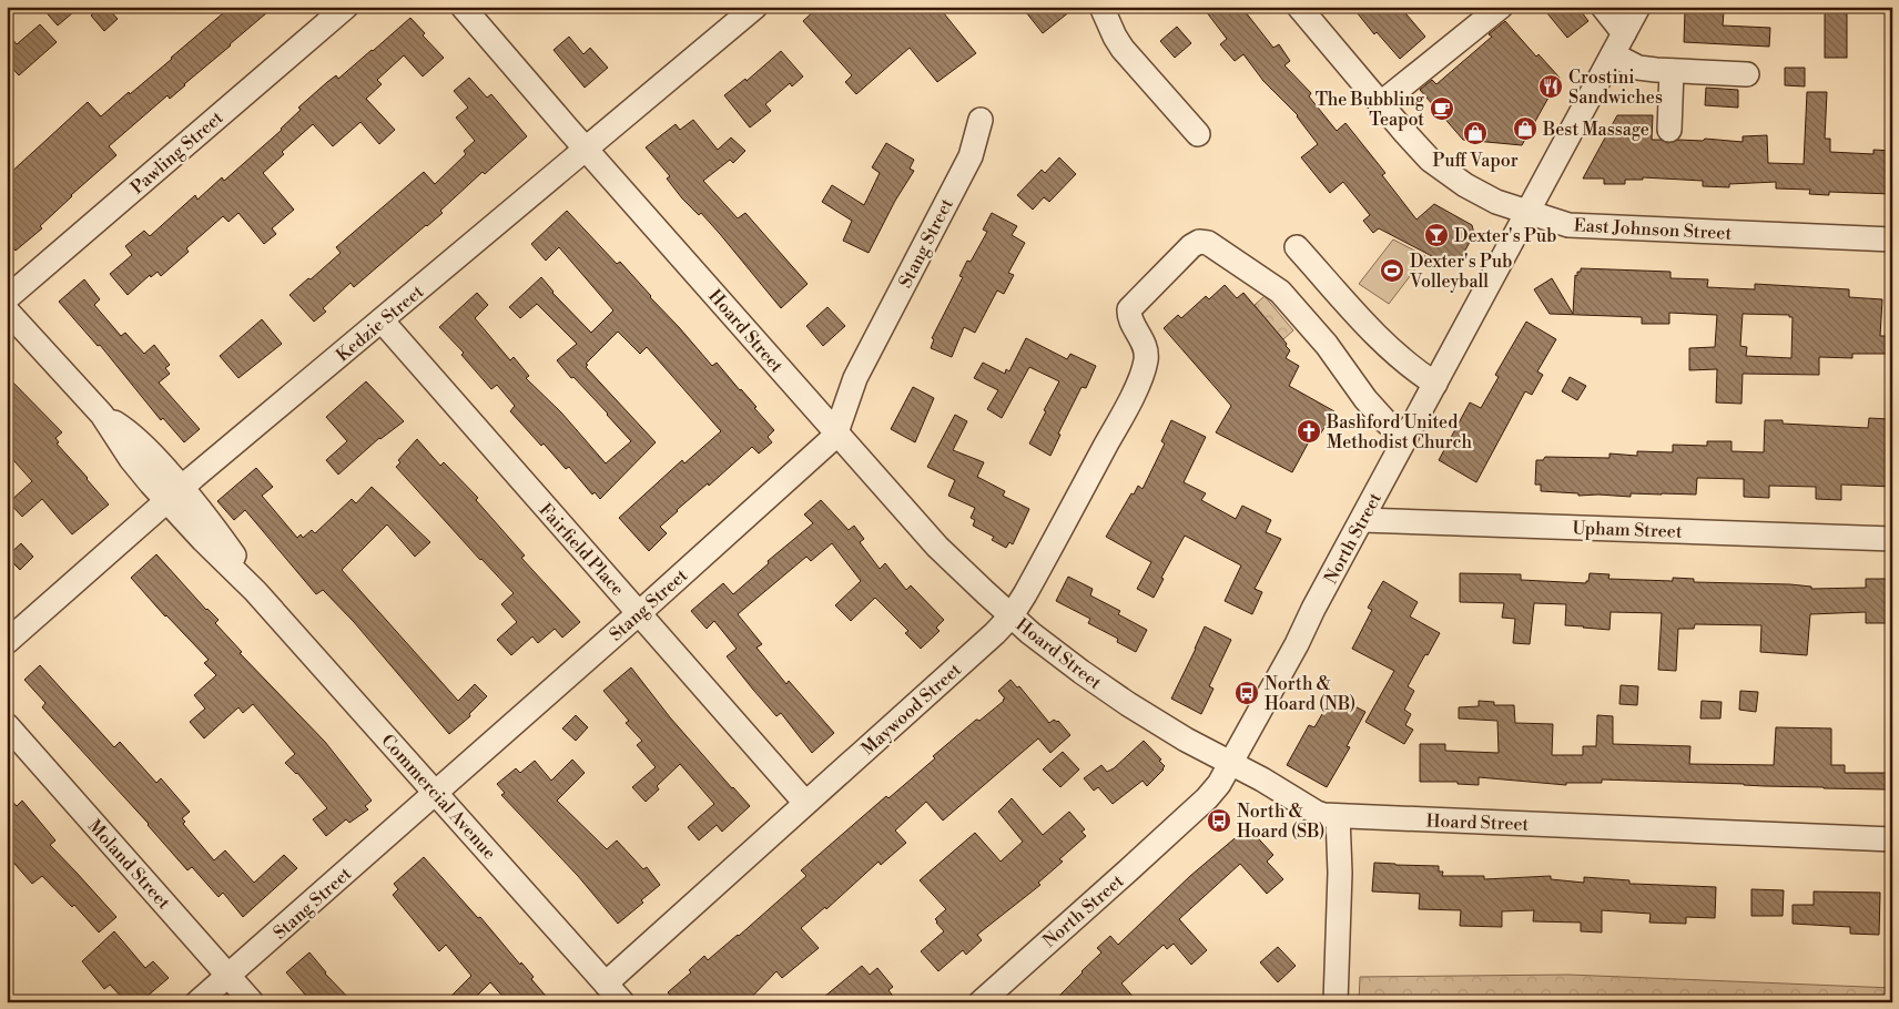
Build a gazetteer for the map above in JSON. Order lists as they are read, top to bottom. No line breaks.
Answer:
{"streets":{"street":["Pawling Street","East Johnson Street","Stang Street","Kedzie Street","Hoard Street","Upham Street","North Street","Fairfield Place","Maywood Street","Commercial Avenue","Moland Street"]},"crossings":[["East Johnson Street","North Street"],["Stang Street","Hoard Street"],["Stang Street","Fairfield Place"],["Stang Street","Commercial Avenue"],["Stang Street","Moland Street"],["Kedzie Street","Hoard Street"],["Kedzie Street","Fairfield Place"],["Kedzie Street","Commercial Avenue"],["Hoard Street","North Street"],["Hoard Street","Maywood Street"],["Upham Street","North Street"],["North Street","Maywood Street"],["Fairfield Place","Maywood Street"],["Maywood Street","Commercial Avenue"]],"places":{"restaurant":["Crostini Sandwiches"],"cafe":["The Bubbling Teapot"],"shop":["Best Massage","Puff Vapor"],"bar":["Dexter's Pub"],"sports":["Dexter's Pub Volleyball"],"church":["Bashford United Methodist Church"],"bus stop":["North & Hoard (NB)","North & Hoard (SB)"]}}
